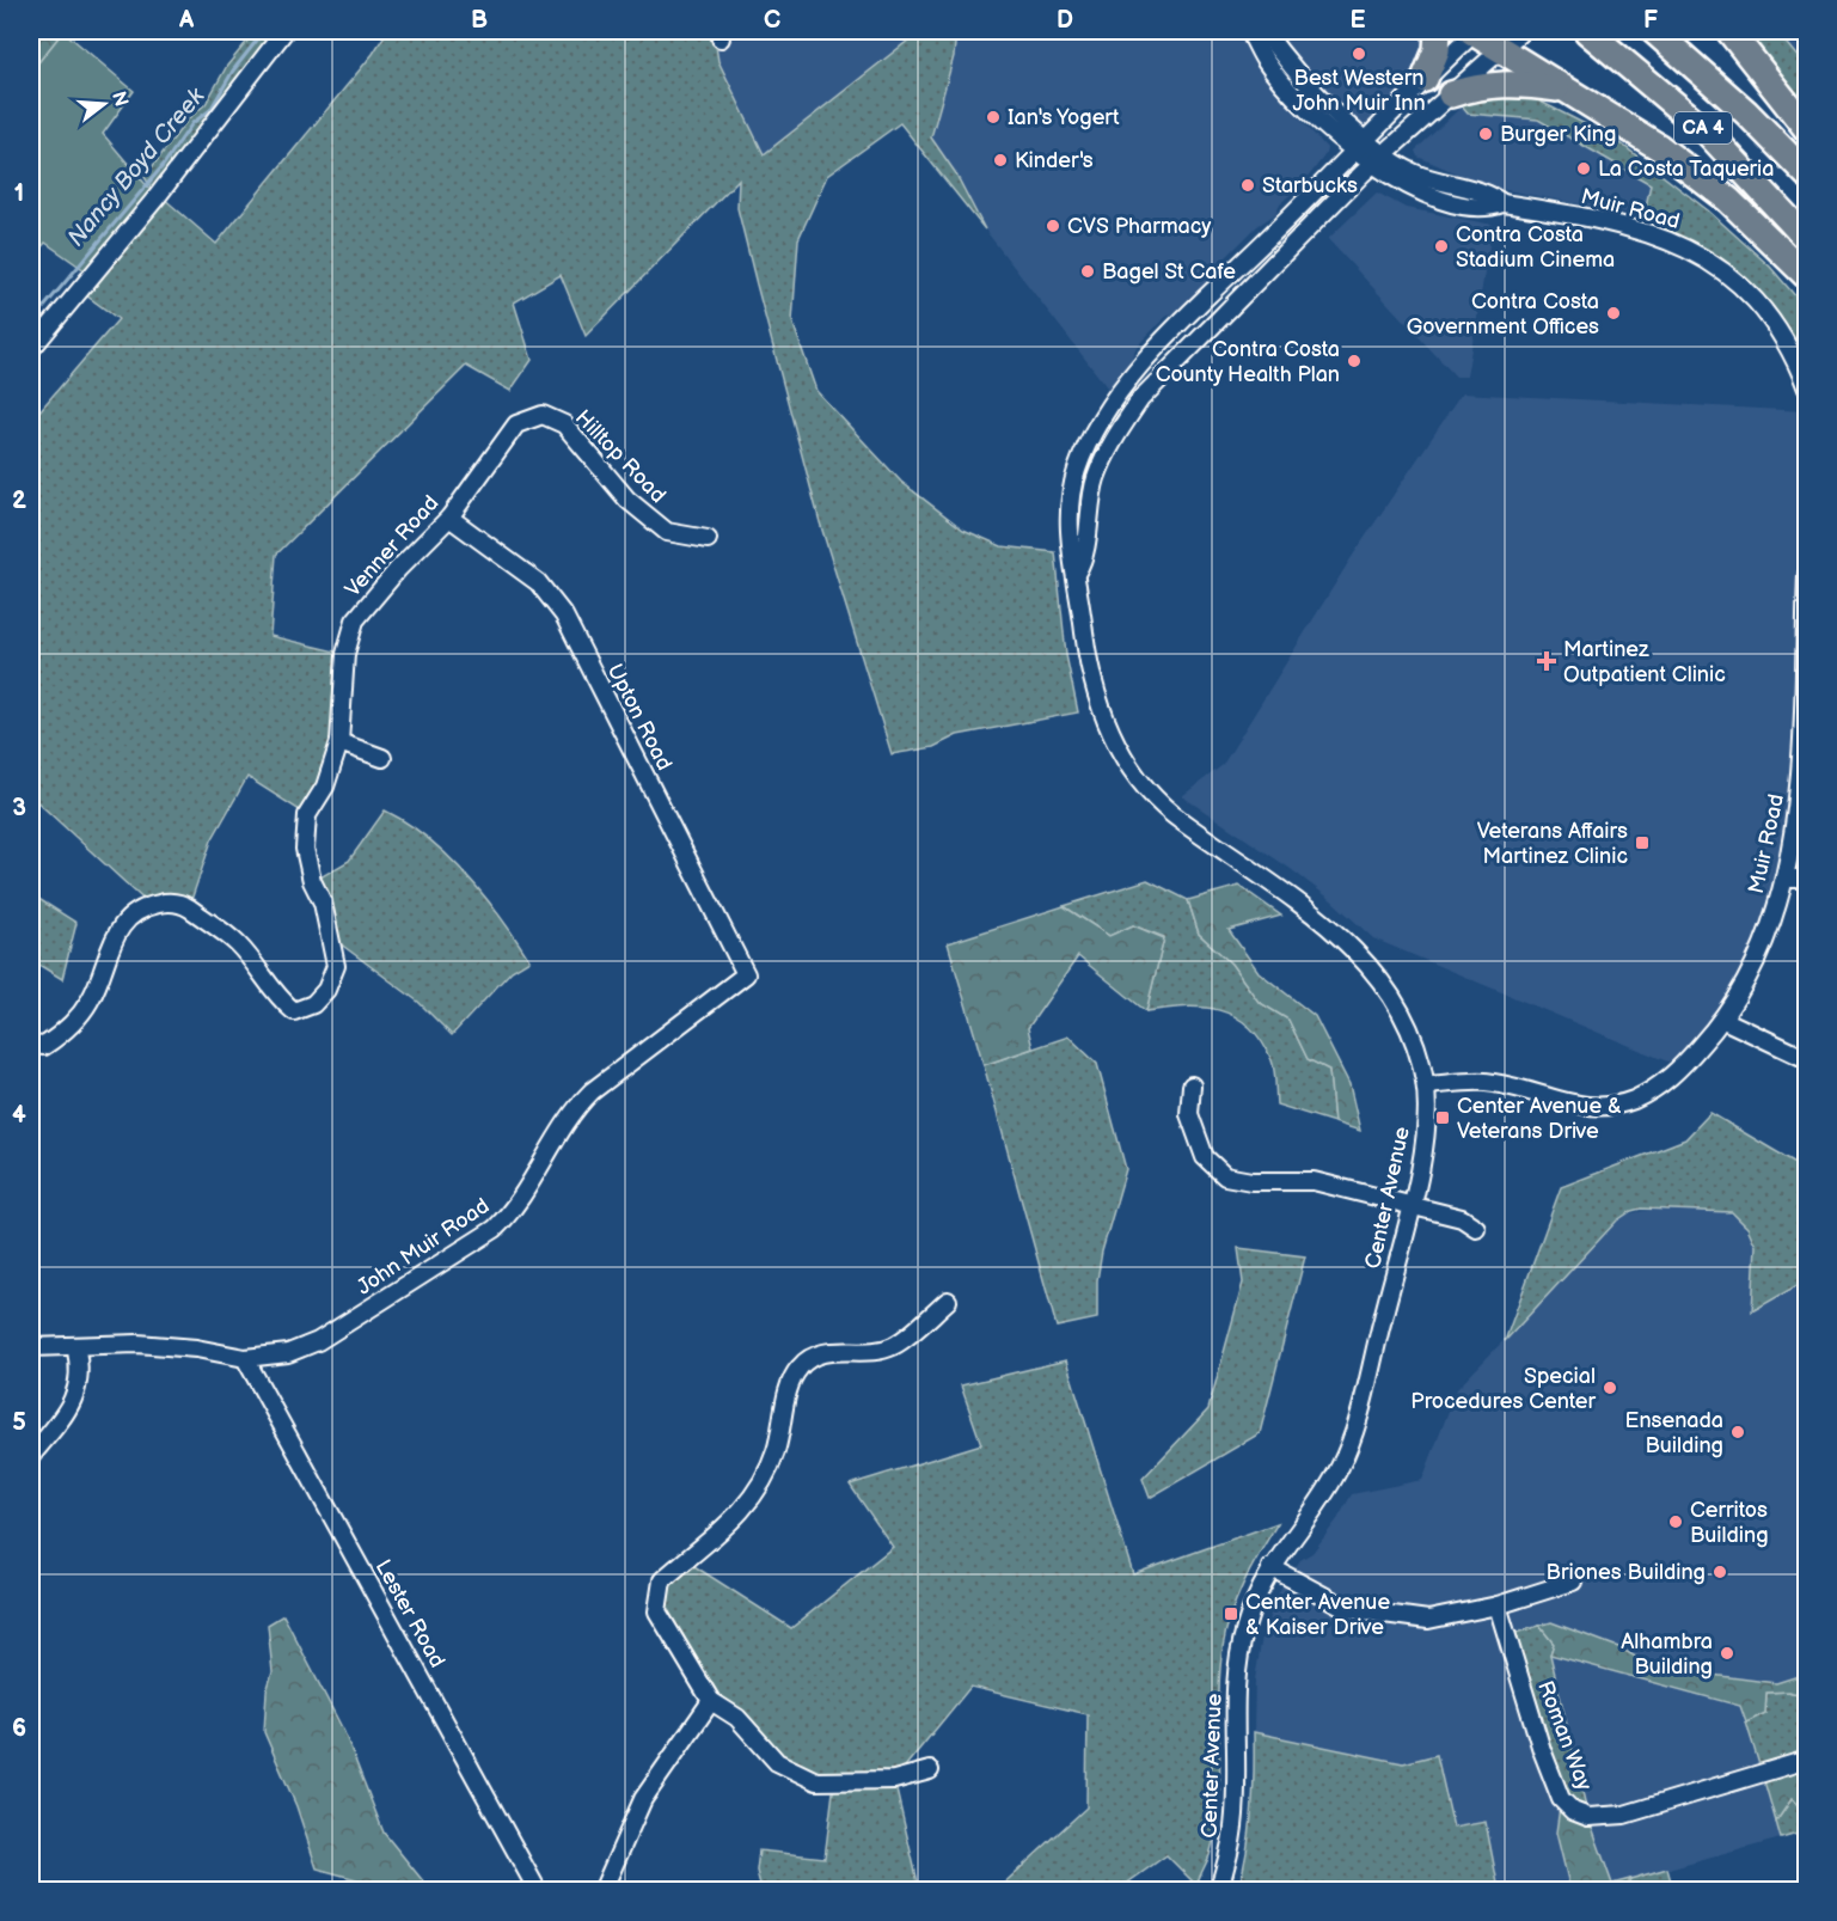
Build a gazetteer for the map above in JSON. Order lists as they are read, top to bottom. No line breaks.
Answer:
{"streets":{"highway":["CA 4"],"street":["Muir Road","Hilltop Road","Venner Road","Upton Road","Center Avenue","John Muir Road","Lester Road","Roman Way"]},"crossings":[["Muir Road","Center Avenue"],["Hilltop Road","Venner Road"],["Venner Road","Upton Road"],["Upton Road","John Muir Road"],["John Muir Road","Lester Road"]],"water":["Nancy Boyd Creek"],"places":{"other":["Best Western John Muir Inn","Ian's Yogert","Burger King","Kinder's","La Costa Taqueria","Starbucks","CVS Pharmacy","Contra Costa Stadium Cinema","Bagel St Cafe","Contra Costa Government Offices","Contra Costa County Health Plan","Special Procedures Center","Ensenada Building","Cerritos Building","Briones Building","Alhambra Building"],"health":["Martinez Outpatient Clinic"],"transit":["Veterans Affairs Martinez Clinic","Center Avenue & Veterans Drive","Center Avenue & Kaiser Drive"]},"north":"right","grid":{"columns":["A","B","C","D","E","F"],"rows":["1","2","3","4","5","6"]}}
